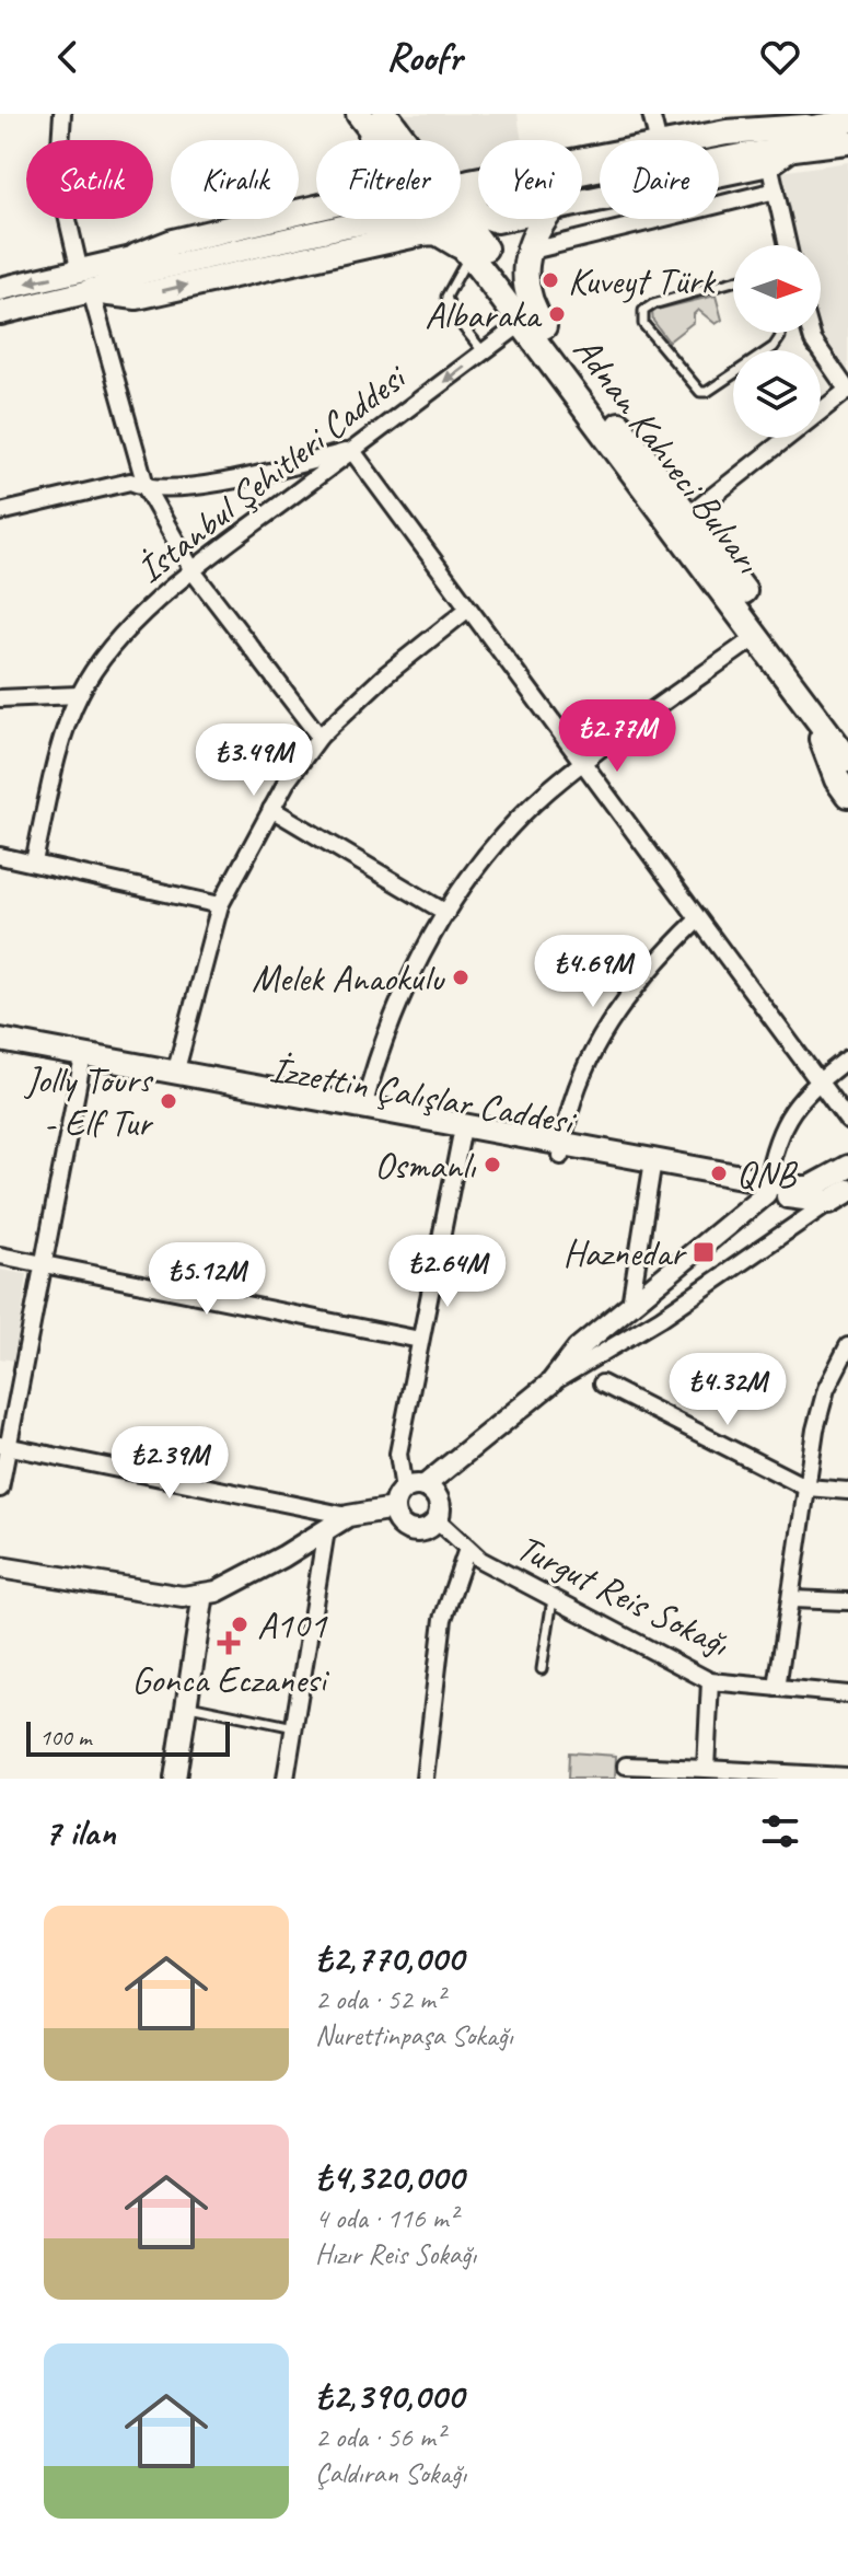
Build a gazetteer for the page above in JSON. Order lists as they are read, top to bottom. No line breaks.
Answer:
{"streets":{"main road":["Adnan Kahveci Bulvarı","İzzettin Çalışlar Caddesi"],"street":["İstanbul Şehitleri Caddesi","Turgut Reis Sokağı"]},"crossings":[["Adnan Kahveci Bulvarı","İstanbul Şehitleri Caddesi"]],"places":{"other":["Kuveyt Türk","Albaraka","Melek Anaokulu","Jolly Tours - Elf Tur","Osmanlı","QNB","A101"],"transit":["Haznedar"],"health":["Gonca Eczanesi"]},"scale_bar":"100 m","north":"right","page":{"header":"Roofr","chip":["Satılık","Kiralık","Filtreler","Yeni","Daire"],"price":["₺2.77M","₺3.49M","₺4.69M","₺2.64M","₺5.12M","₺4.32M","₺2.39M"],"scale":"100 m","heading":"7 ilan","list":[{"name":"₺2,770,000","note":"2 oda · 52 m² · Nurettinpaşa Sokağı"},{"name":"₺4,320,000","note":"4 oda · 116 m² · Hızır Reis Sokağı"},{"name":"₺2,390,000","note":"2 oda · 56 m² · Çaldıran Sokağı"}]}}
